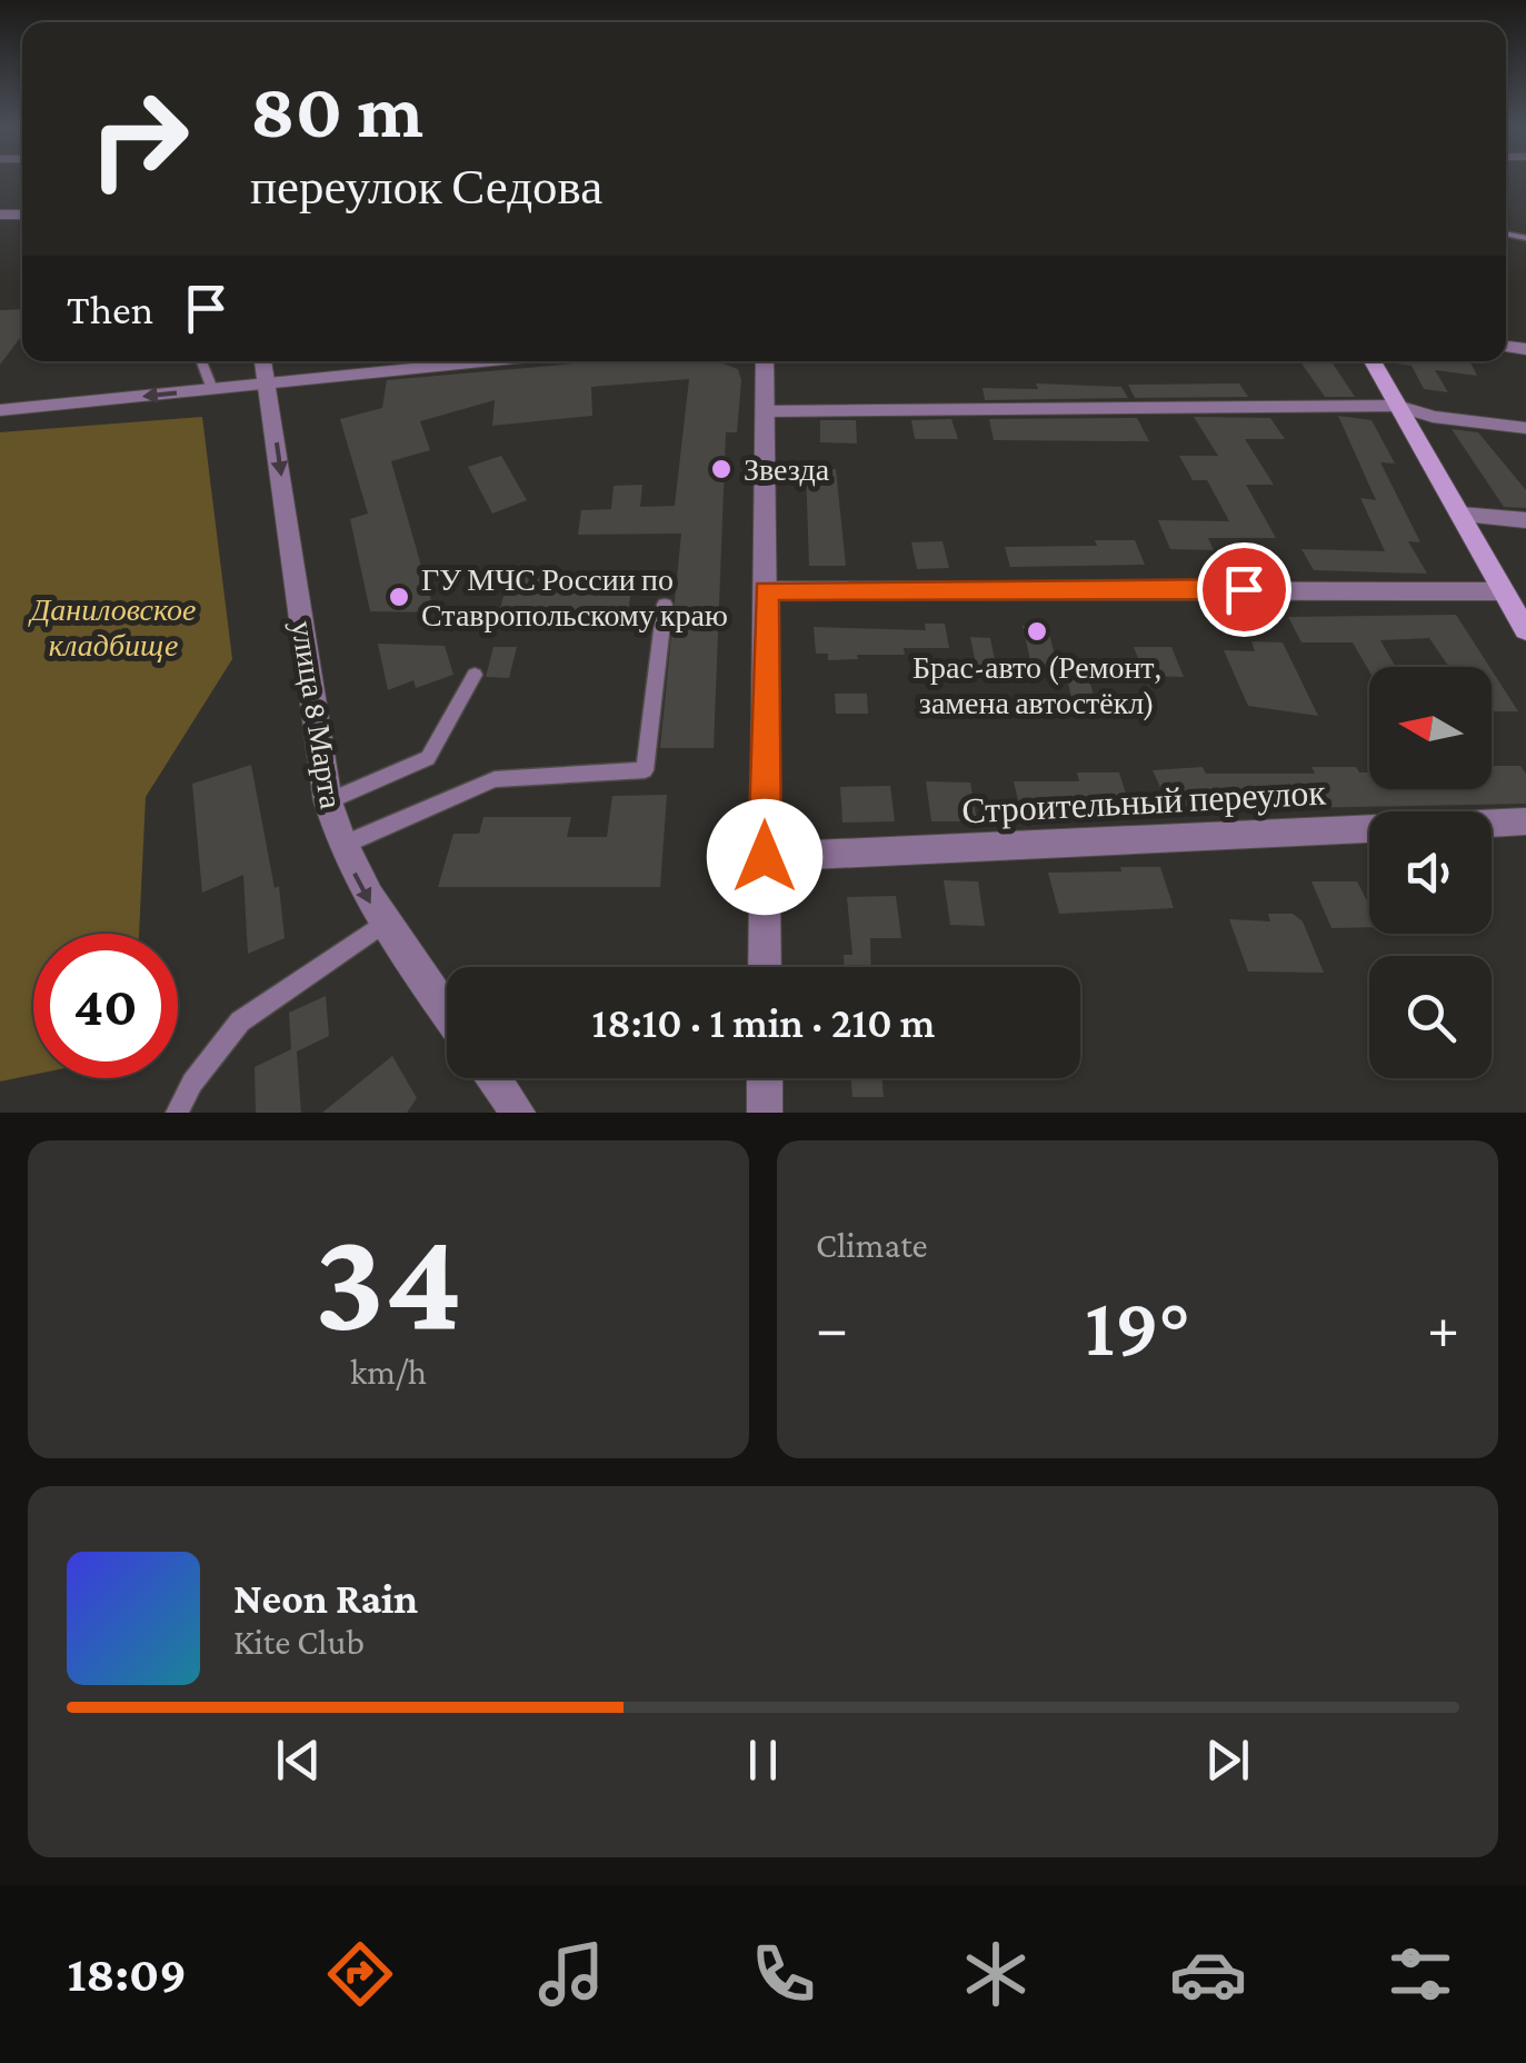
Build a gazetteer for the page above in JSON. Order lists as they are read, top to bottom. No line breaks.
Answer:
{"streets":{"street":["улица 8 Марта","Строительный переулок"]},"one_way":["улица 8 Марта"],"parks":["Даниловское кладбище"],"places":["Звезда","ГУ МЧС России по Ставропольскому краю","Брас-авто (Ремонт, замена автостёкл)"],"north":"left","page":{"turn":["80 m","переулок Седова"],"then":"Then","limit":"40","trip":"18:10 · 1 min · 210 m","tile":[["34","km/h"],"Climate"],"heat":["−","19°","+"],"song":["Neon Rain","Kite Club"],"tabs":"18:09"}}
